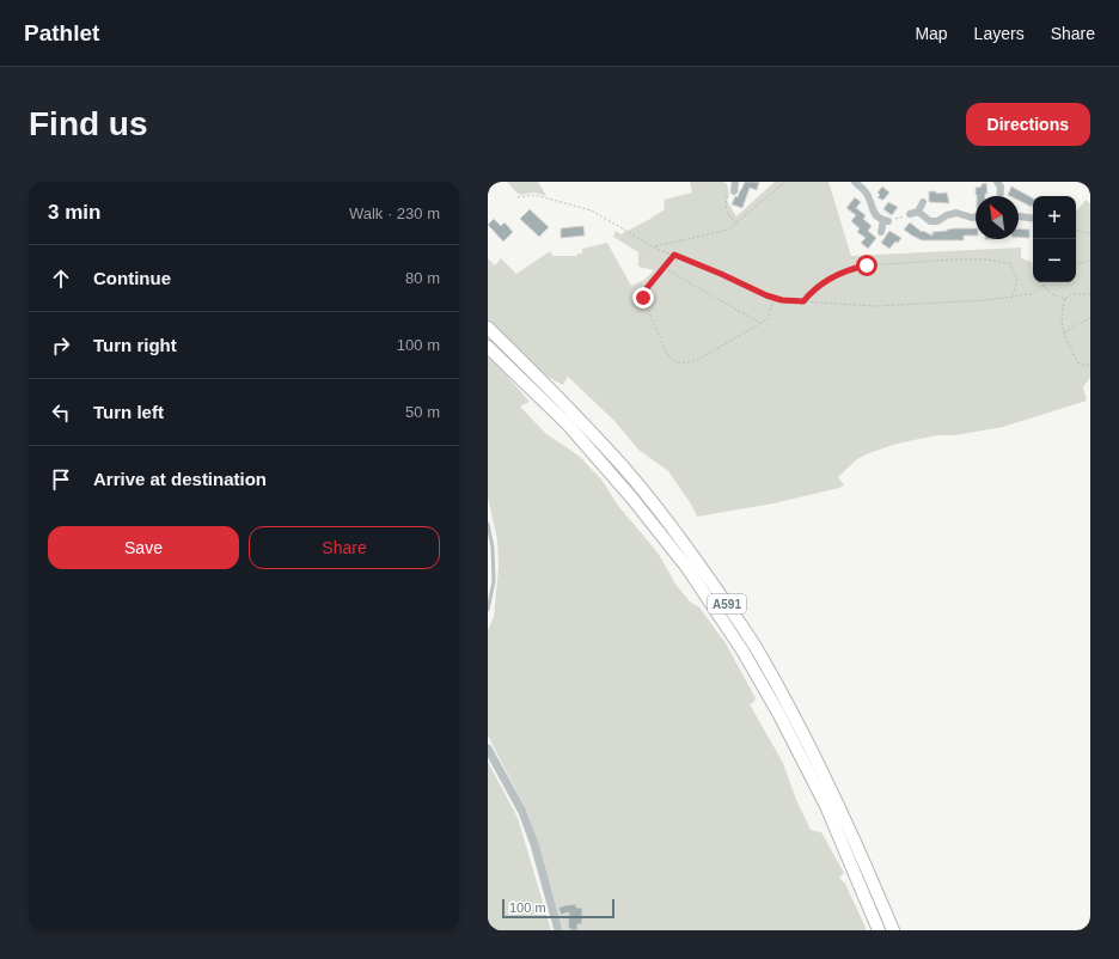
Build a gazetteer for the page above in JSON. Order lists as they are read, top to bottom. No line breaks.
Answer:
{"streets":{"highway":["A591"]},"scale_bar":"100 m","north":"top left","page":{"header":"Pathlet","nav":["Map","Layers","Share"],"buttons":["Directions",["Save","Share"]],"title":"Find us","heading":["3 min","Walk · 230 m"],"map_buttons":["+","−"],"list":[["Continue","80 m"],["Turn right","100 m"],["Turn left","50 m"],"Arrive at destination"],"scale":"100 m"}}
